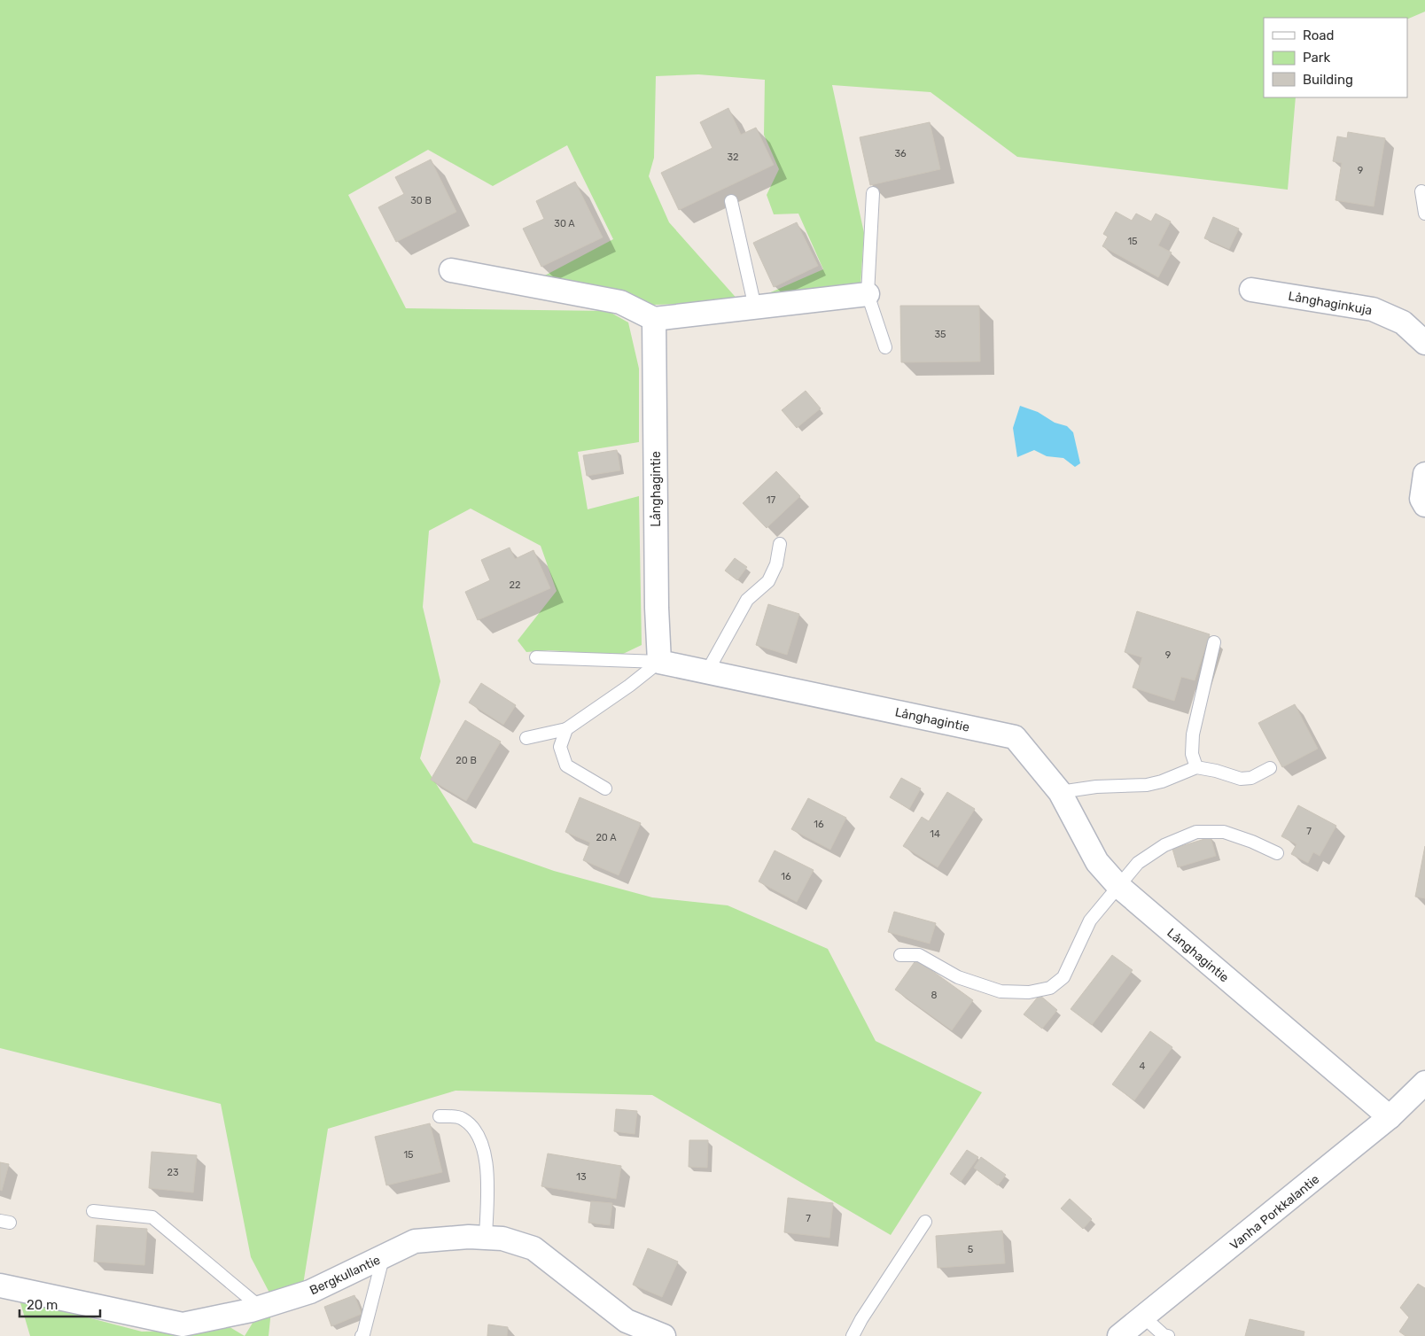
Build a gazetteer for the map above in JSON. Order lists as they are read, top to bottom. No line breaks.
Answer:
{"streets":{"street":["Långhaginkuja","Långhagintie","Vanha Porkkalantie","Bergkullantie"]},"crossings":[["Långhagintie","Vanha Porkkalantie"]],"house_numbers":["36","32","9","30 B","30 A","15","35","17","22","9","20 B","16","7","14","20 A","16","8","4","15","23","13","7","5"],"legend":["Road","Park","Building"],"scale_bar":"20 m"}
